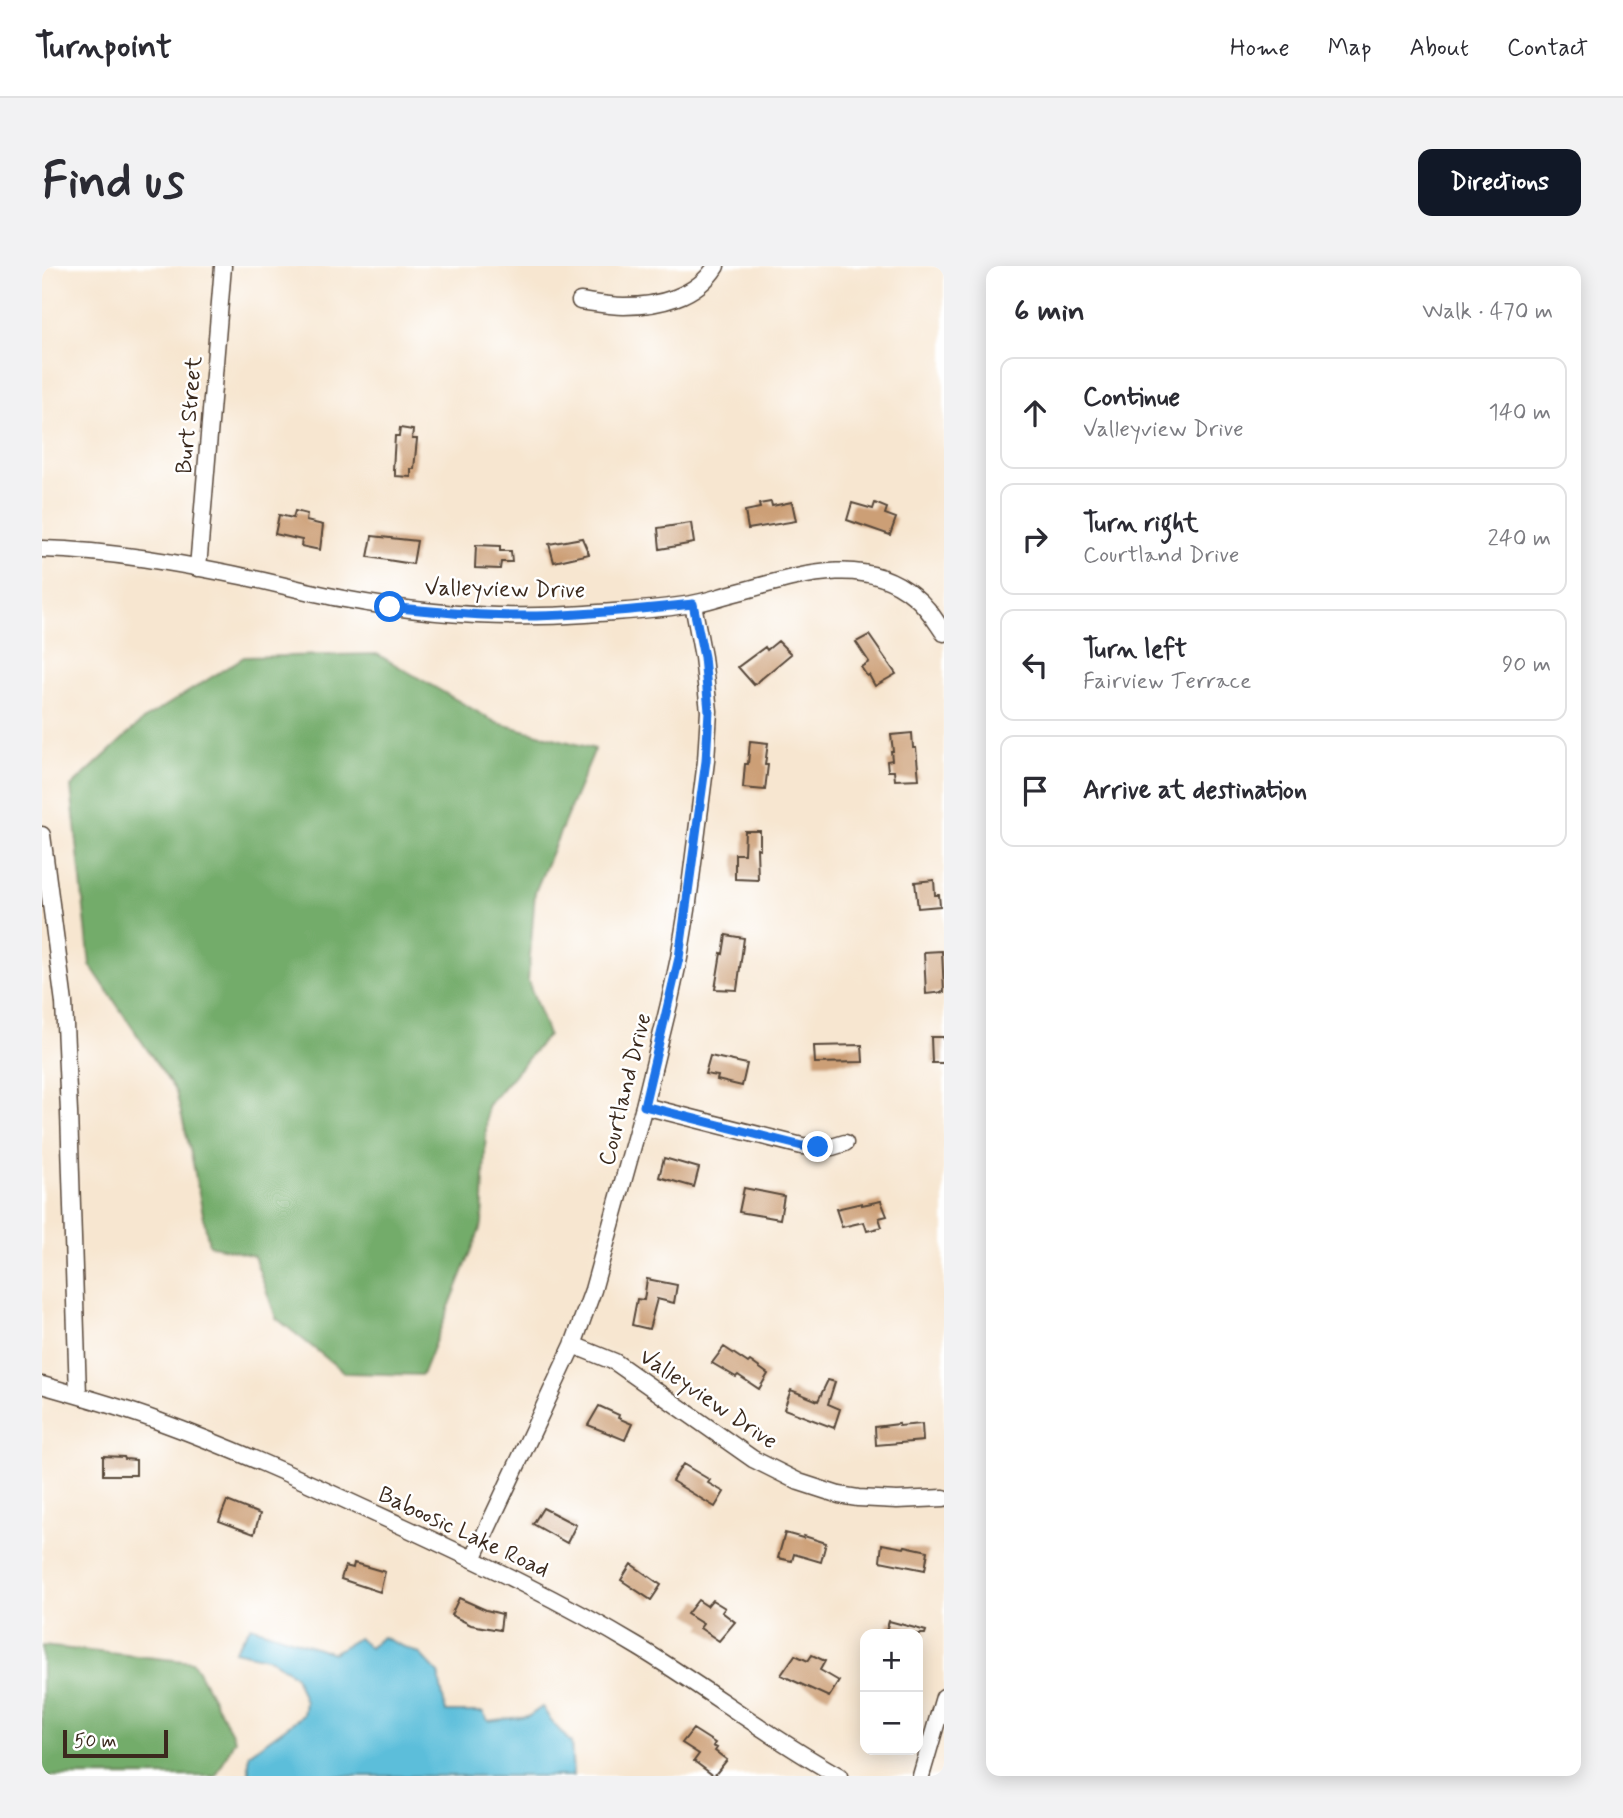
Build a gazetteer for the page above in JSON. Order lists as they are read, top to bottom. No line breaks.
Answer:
{"streets":{"street":["Burt Street","Valleyview Drive","Courtland Drive","Baboosic Lake Road"]},"crossings":[["Burt Street","Valleyview Drive"],["Valleyview Drive","Courtland Drive"],["Courtland Drive","Baboosic Lake Road"]],"scale_bar":"50 m","page":{"header":"Turnpoint","nav":["Home","Map","About","Contact"],"buttons":"Directions","title":"Find us","heading":["6 min","Walk · 470 m"],"list":[["Continue","Valleyview Drive","140 m"],["Turn right","Courtland Drive","240 m"],["Turn left","Fairview Terrace","90 m"],"Arrive at destination"],"map_buttons":["+","−"],"scale":"50 m"}}
